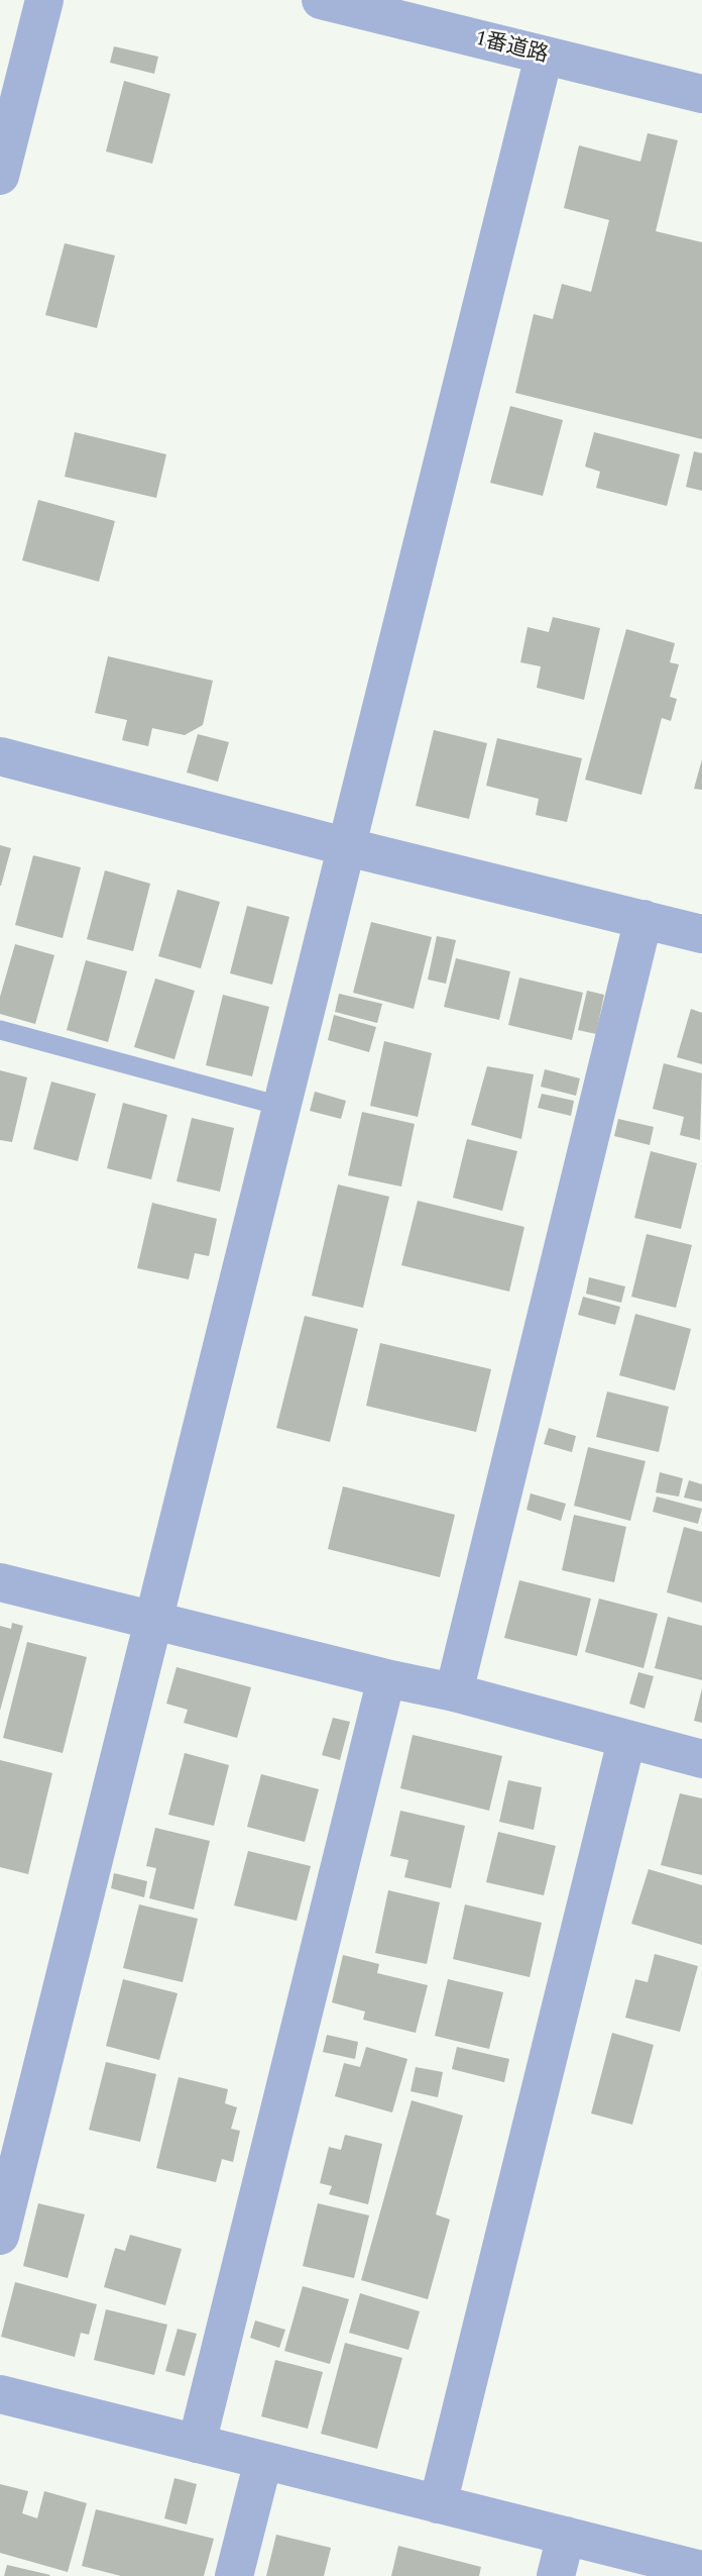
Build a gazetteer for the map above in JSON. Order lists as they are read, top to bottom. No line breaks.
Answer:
{"streets":{"street":["1番道路"]}}
